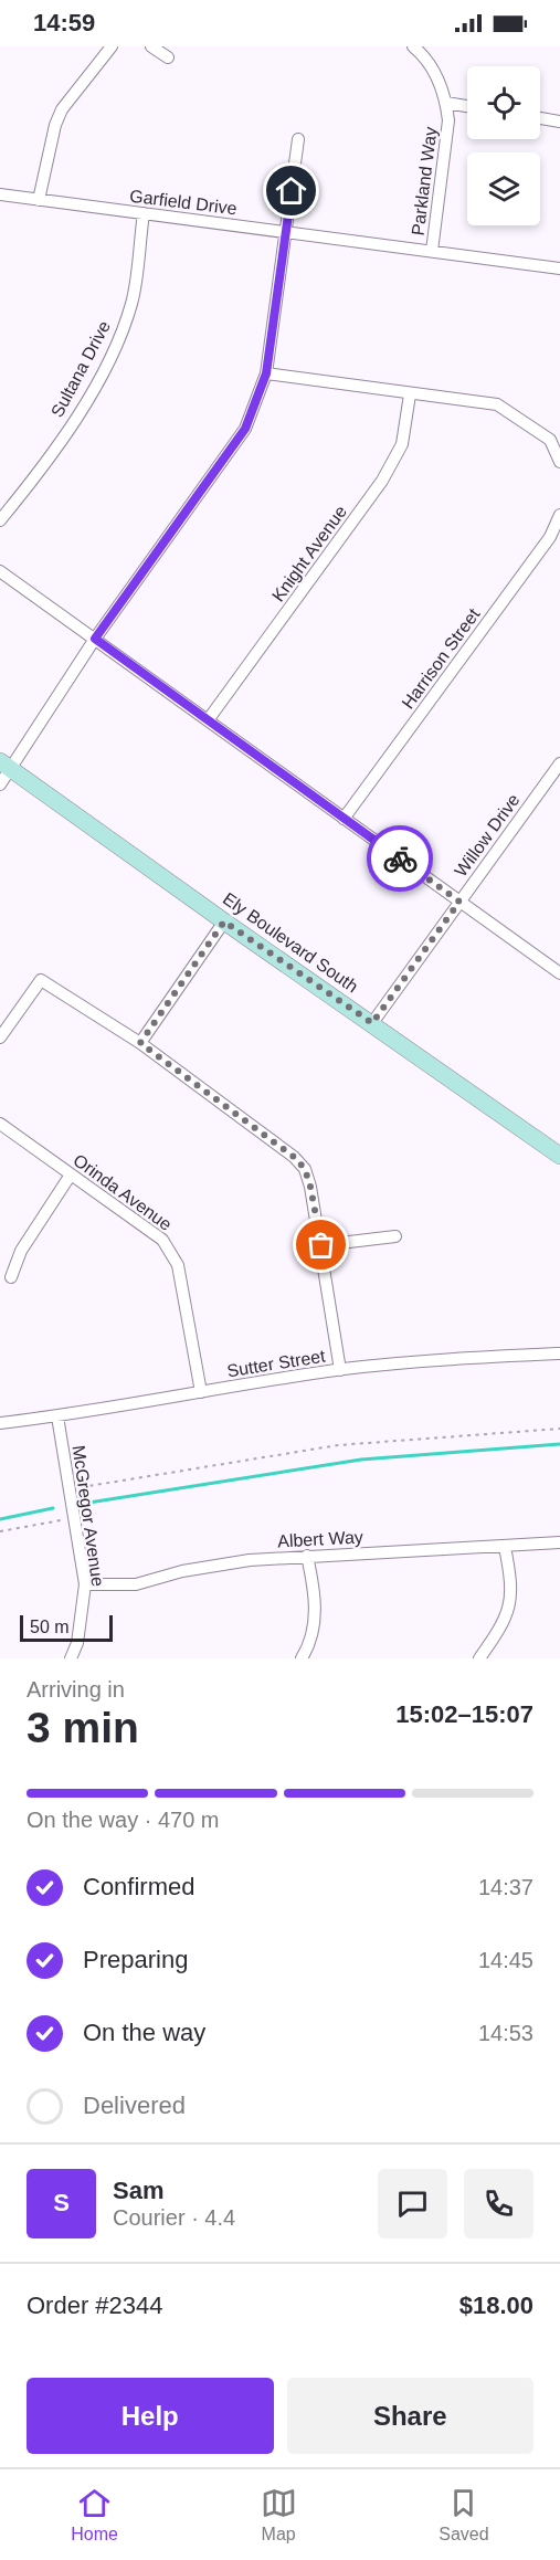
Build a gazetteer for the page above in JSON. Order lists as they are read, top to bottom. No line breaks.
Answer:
{"streets":{"main road":["Ely Boulevard South"],"street":["Parkland Way","Garfield Drive","Sultana Drive","Knight Avenue","Harrison Street","Willow Drive","Orinda Avenue","Sutter Street","McGregor Avenue","Albert Way"]},"crossings":[["Parkland Way","Garfield Drive"],["Garfield Drive","Sultana Drive"],["Willow Drive","Ely Boulevard South"],["Orinda Avenue","Sutter Street"],["Sutter Street","McGregor Avenue"],["McGregor Avenue","Albert Way"]],"scale_bar":"50 m","page":{"status":"14:59","scale":"50 m","heading":["3 min","Arriving in","15:02–15:07"],"panel":["Sam","Courier · 4.4","Order #2344","$18.00"],"bar":"On the way · 470 m","list":[["Confirmed","14:37"],["Preparing","14:45"],["On the way","14:53"],"Delivered"],"round":"S","buttons":["Help","Share"],"tabs":["Home","Map","Saved"]}}
